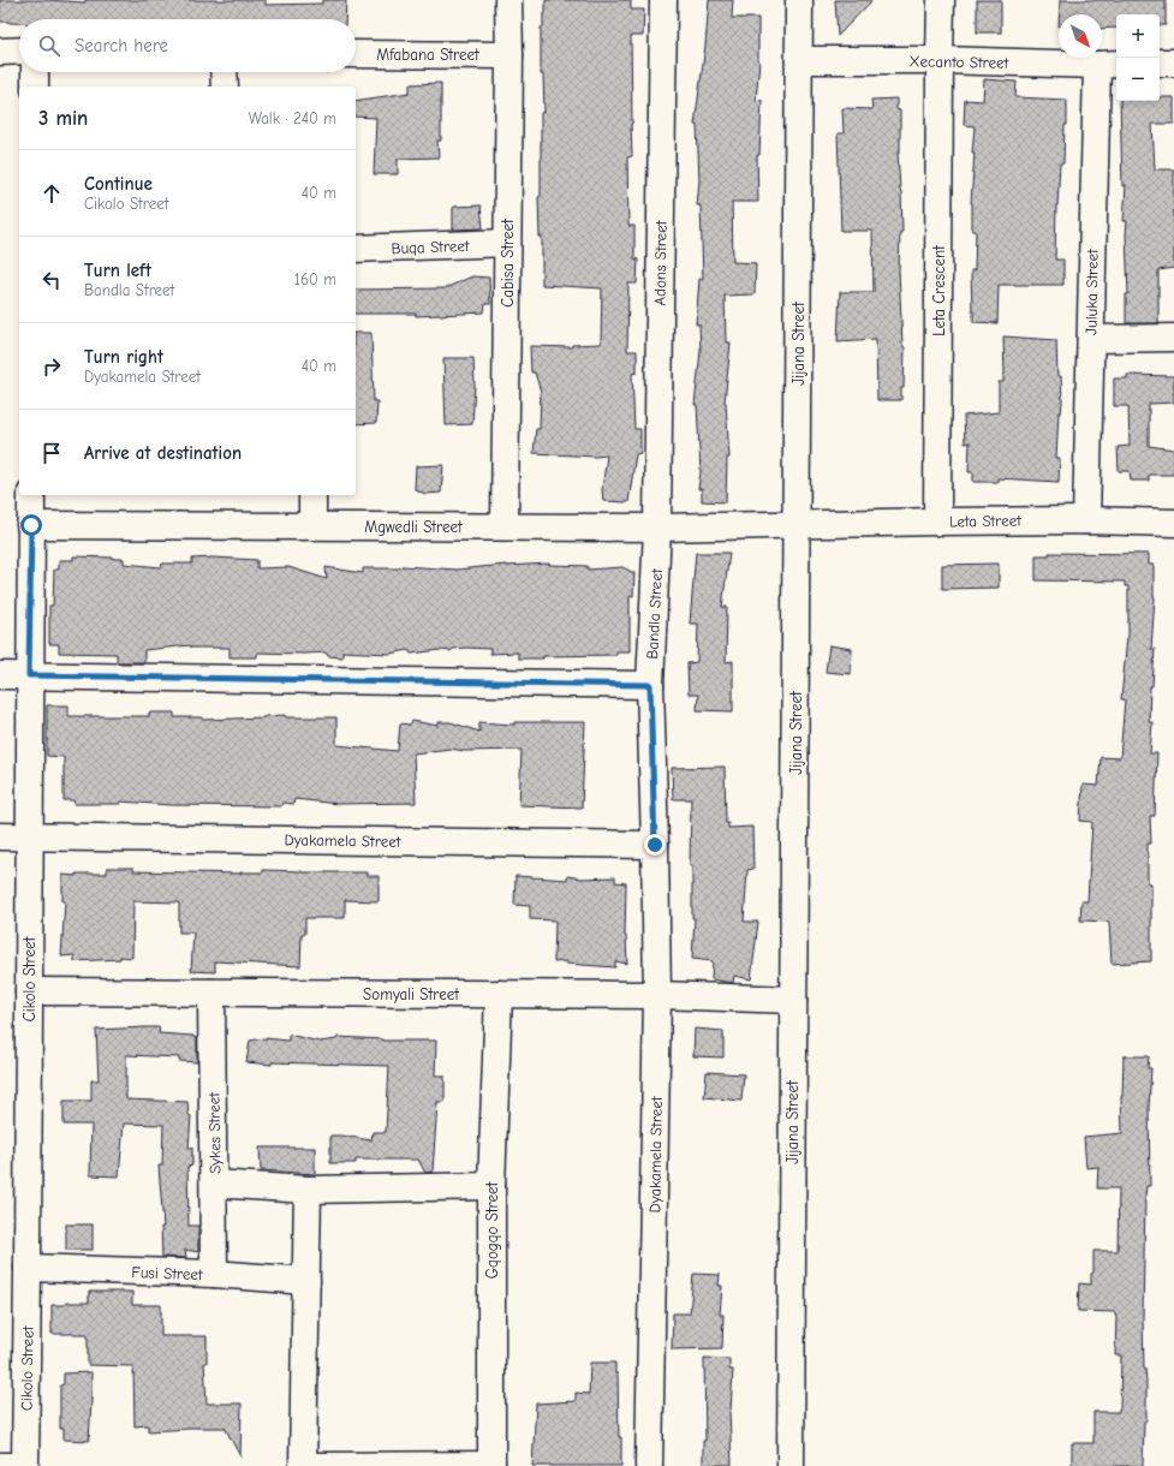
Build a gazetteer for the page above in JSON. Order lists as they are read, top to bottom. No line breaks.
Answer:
{"streets":{"street":["Mfabana Street","Xecanto Street","Buqa Street","Cabisa Street","Adons Street","Leta Crescent","Juluka Street","Jijana Street","Leta Street","Mgwedli Street","Bandla Street","Dyakamela Street","Cikolo Street","Somyali Street","Sykes Street","Gqogqo Street","Fusi Street"]},"crossings":[["Mfabana Street","Cabisa Street"],["Xecanto Street","Leta Crescent"],["Xecanto Street","Juluka Street"],["Xecanto Street","Jijana Street"],["Buqa Street","Cabisa Street"],["Cabisa Street","Mgwedli Street"],["Adons Street","Mgwedli Street"],["Adons Street","Bandla Street"],["Leta Crescent","Leta Street"],["Juluka Street","Leta Street"],["Jijana Street","Leta Street"],["Jijana Street","Mgwedli Street"],["Jijana Street","Somyali Street"],["Leta Street","Mgwedli Street"],["Mgwedli Street","Bandla Street"],["Mgwedli Street","Cikolo Street"],["Bandla Street","Dyakamela Street"],["Dyakamela Street","Cikolo Street"],["Dyakamela Street","Somyali Street"],["Cikolo Street","Somyali Street"],["Cikolo Street","Fusi Street"],["Somyali Street","Sykes Street"],["Somyali Street","Gqogqo Street"],["Sykes Street","Fusi Street"]],"north":"bottom right","page":{"map_buttons":["+","−"],"search":"Search here","heading":["3 min","Walk · 240 m"],"list":[["Continue","Cikolo Street","40 m"],["Turn left","Bandla Street","160 m"],["Turn right","Dyakamela Street","40 m"],"Arrive at destination"]}}
